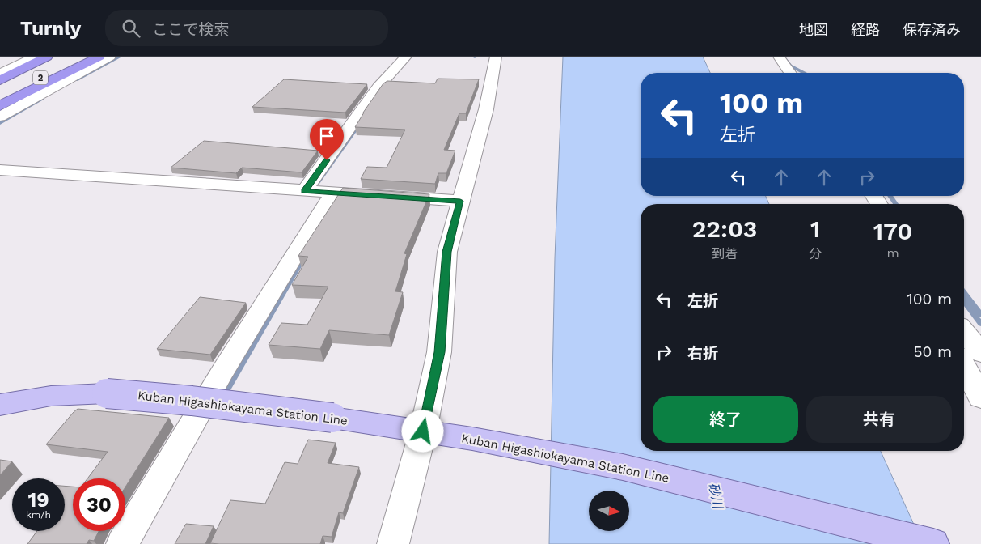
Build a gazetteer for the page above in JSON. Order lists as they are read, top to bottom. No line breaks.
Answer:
{"streets":{"highway":["2"],"main road":["Kuban Higashiokayama Station Line"]},"water":["砂川"],"north":"right","page":{"header":"Turnly","search":"ここで検索","nav":["地図","経路","保存済み"],"turn":["100 m","左折"],"eta":["22:03","到着","1","分","170","m"],"list":[{"name":"左折","value":"100 m"},{"name":"右折","value":"50 m"}],"buttons":["終了","共有"],"speed":"19 km/h","limit":"30"}}
